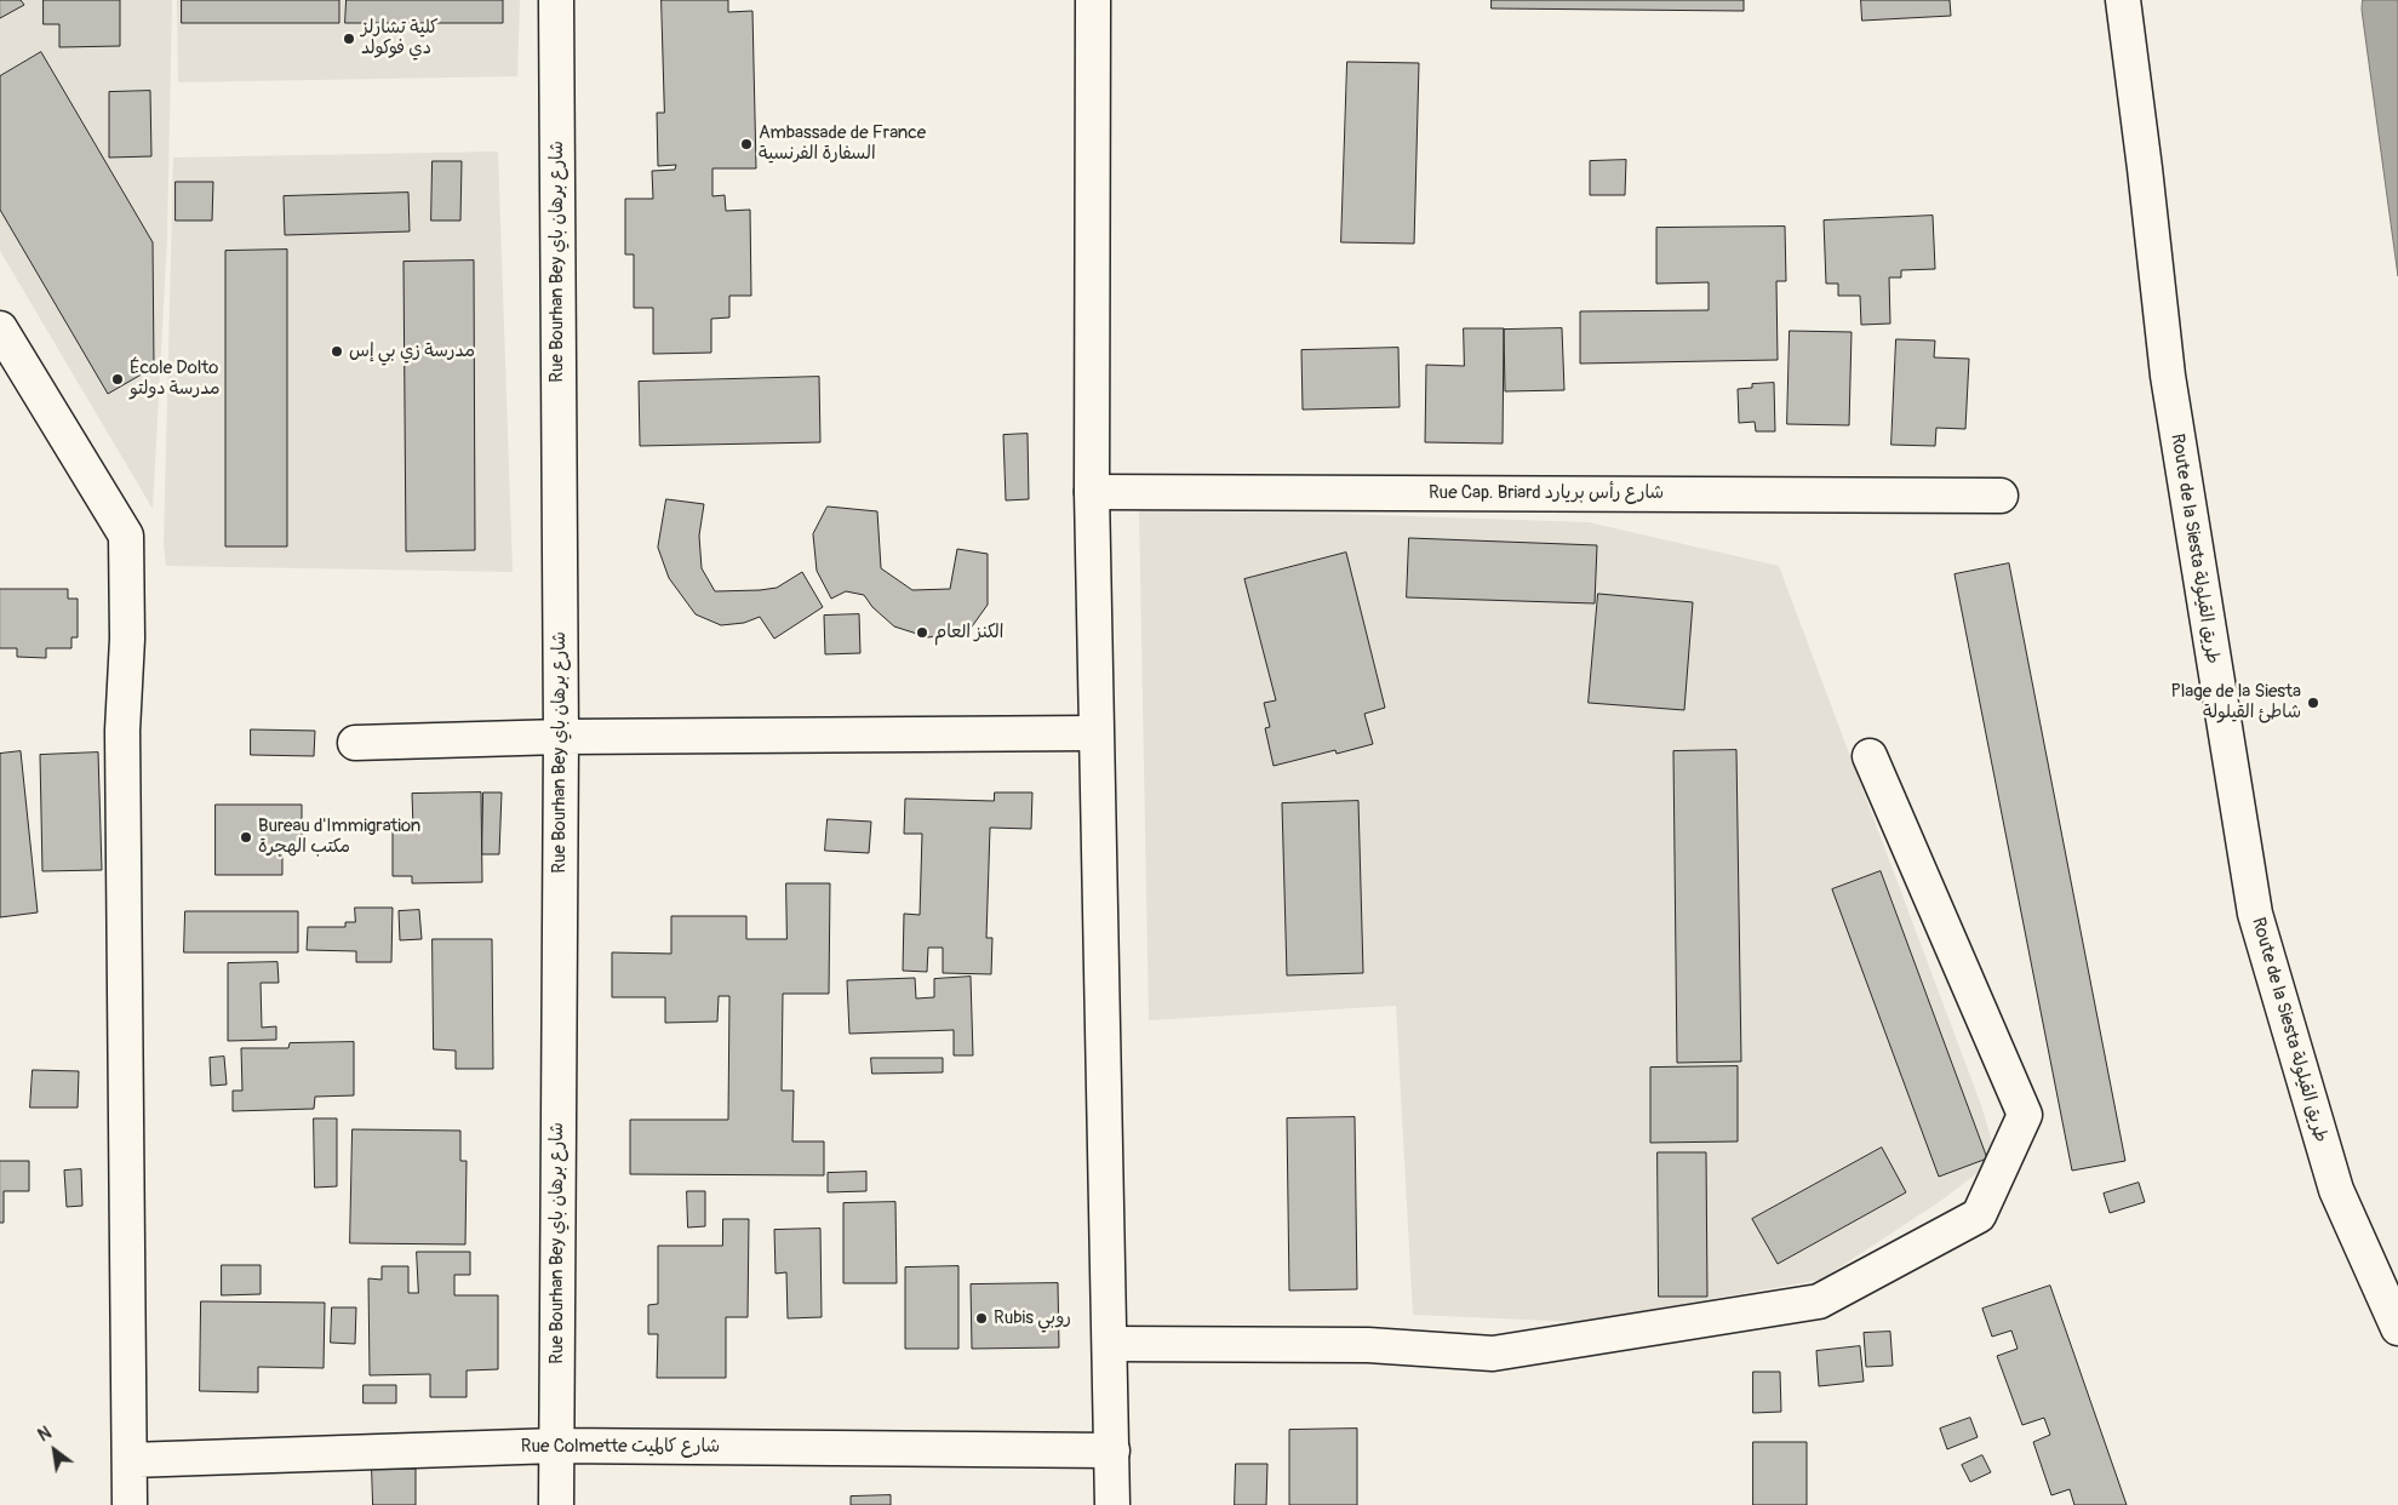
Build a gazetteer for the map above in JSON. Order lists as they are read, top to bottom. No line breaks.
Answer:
{"streets":{"street":["Rue Bourhan Bey شارع برهان باي","Rue Cap. Briard شارع رأس بريارد","Route de la Siesta طريق القيلولة","Rue Colmette شارع كالميت"]},"crossings":[["Rue Bourhan Bey شارع برهان باي","Rue Colmette شارع كالميت"]],"places":["كلية تشارلز دي فوكولد","Ambassade de France السفارة الفرنسية","مدرسة زي بي إس","École Dolto مدرسة دولتو","الكنز العام","Plage de la Siesta شاطئ القيلولة","Bureau d'Immigration مكتب الهجرة","Rubis روبي"],"north":"top left"}
